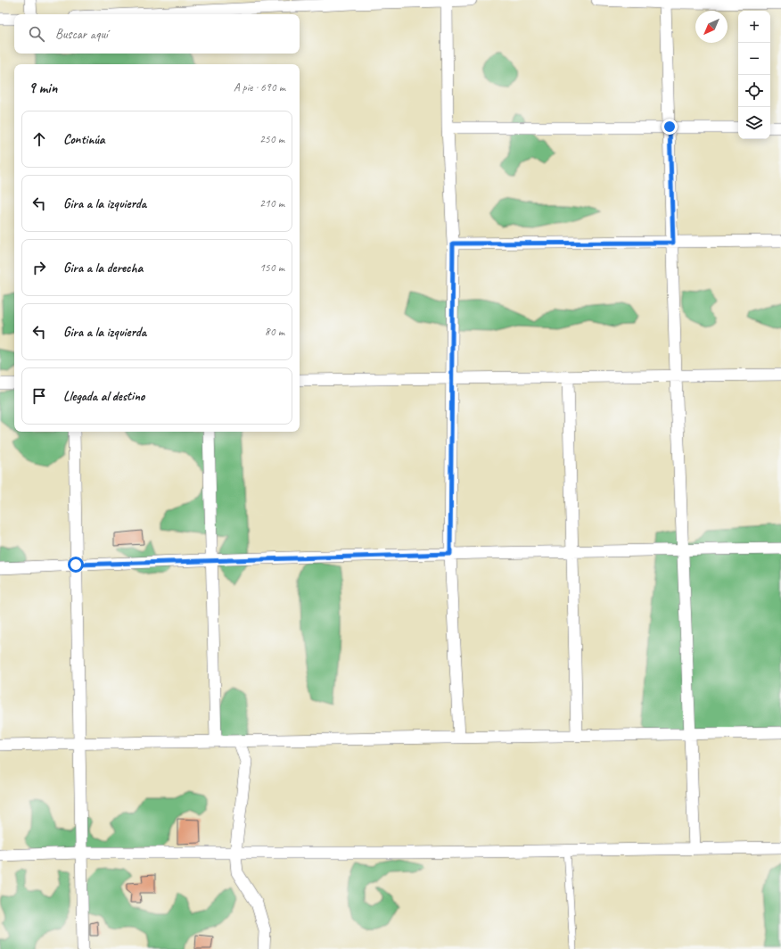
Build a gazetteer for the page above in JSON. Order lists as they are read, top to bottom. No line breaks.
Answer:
{"north":"bottom left","page":{"map_buttons":["+","−"],"search":"Buscar aquí","heading":["9 min","A pie · 690 m"],"list":[["Continúa","250 m"],["Gira a la izquierda","210 m"],["Gira a la derecha","150 m"],["Gira a la izquierda","80 m"],"Llegada al destino"]}}
